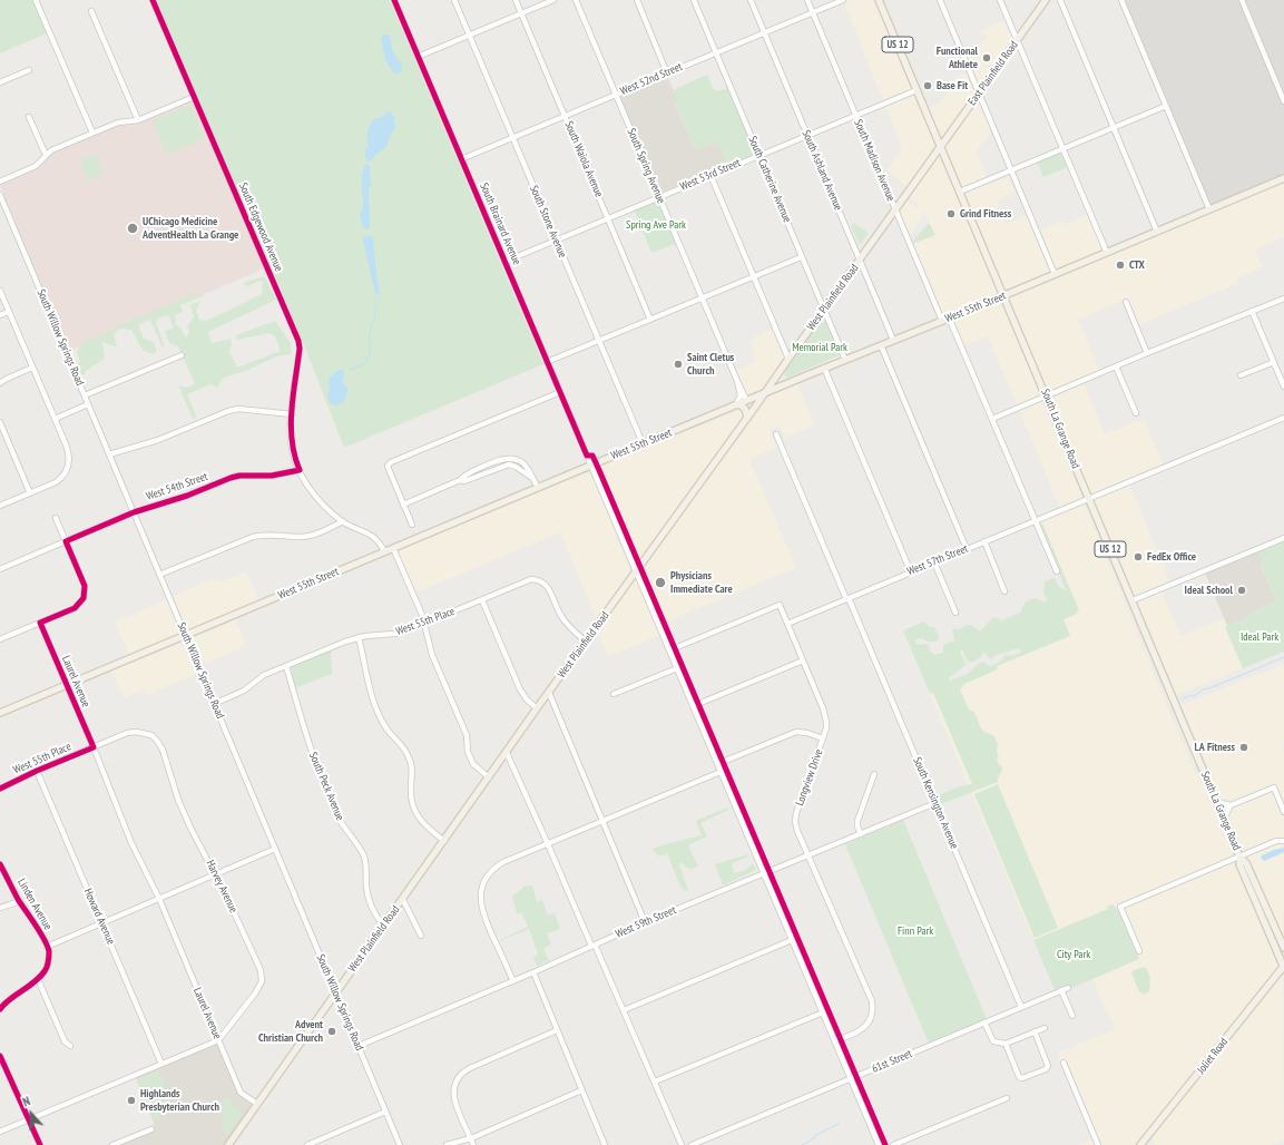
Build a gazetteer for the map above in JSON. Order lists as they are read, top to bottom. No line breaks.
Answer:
{"streets":{"main road":["US 12","East Plainfield Road","West Plainfield Road","West 55th Street","South La Grange Road","Joliet Road"],"street":["West 52nd Street","South Waiola Avenue","South Madison Avenue","South Spring Avenue","South Ashland Avenue","West 53rd Street","South Catherine Avenue","South Stone Avenue","South Brainard Avenue","South Edgewood Avenue","South Willow Springs Road","West 54th Street","West 57th Street","West 55th Place","Laurel Avenue","Longview Drive","South Peck Avenue","South Kensington Avenue","Harvey Avenue","Linden Avenue","Howard Avenue","West 59th Street","61st Street"]},"crossings":[["East Plainfield Road","West Plainfield Road"],["East Plainfield Road","South La Grange Road"],["West 52nd Street","South Waiola Avenue"],["West 52nd Street","South Madison Avenue"],["West 52nd Street","South Spring Avenue"],["West 52nd Street","South Ashland Avenue"],["West 52nd Street","South Catherine Avenue"],["West 52nd Street","South Stone Avenue"],["West 52nd Street","South Brainard Avenue"],["South Waiola Avenue","West 53rd Street"],["South Madison Avenue","West 53rd Street"],["South Madison Avenue","West Plainfield Road"],["South Madison Avenue","West 55th Street"],["South Spring Avenue","West 53rd Street"],["South Spring Avenue","West 55th Street"],["South Ashland Avenue","West 53rd Street"],["South Ashland Avenue","West Plainfield Road"],["South Ashland Avenue","West 55th Street"],["West 53rd Street","South Catherine Avenue"],["West 53rd Street","South Stone Avenue"],["West 53rd Street","South Brainard Avenue"],["West 53rd Street","South La Grange Road"],["South Catherine Avenue","West Plainfield Road"],["South Catherine Avenue","West 55th Street"],["South Stone Avenue","West 55th Street"],["South Brainard Avenue","West Plainfield Road"],["South Brainard Avenue","West 55th Street"],["South Brainard Avenue","Longview Drive"],["South Brainard Avenue","West 59th Street"],["South Brainard Avenue","61st Street"],["South Edgewood Avenue","West 55th Street"],["South Edgewood Avenue","West 54th Street"],["West Plainfield Road","West 55th Street"],["West Plainfield Road","South Willow Springs Road"],["West Plainfield Road","South La Grange Road"],["West Plainfield Road","West 55th Place"],["West Plainfield Road","Laurel Avenue"],["West Plainfield Road","South Peck Avenue"],["West 55th Street","South Willow Springs Road"],["West 55th Street","South La Grange Road"],["West 55th Street","Laurel Avenue"],["South Willow Springs Road","West 54th Street"],["South Willow Springs Road","West 55th Place"],["South Willow Springs Road","West 59th Street"],["South La Grange Road","West 57th Street"],["South La Grange Road","Joliet Road"],["West 57th Street","Longview Drive"],["West 57th Street","South Kensington Avenue"],["West 55th Place","Laurel Avenue"],["West 55th Place","South Peck Avenue"],["West 55th Place","Harvey Avenue"],["West 55th Place","Howard Avenue"],["Laurel Avenue","Harvey Avenue"],["Longview Drive","West 59th Street"],["South Kensington Avenue","West 59th Street"],["South Kensington Avenue","61st Street"]],"parks":["Spring Ave Park","Memorial Park","Ideal Park","Finn Park","City Park"],"places":["Functional Athlete","Base Fit","Grind Fitness","UChicago Medicine AdventHealth La Grange","CTX","Saint Cletus Church","FedEx Office","Physicians Immediate Care","Ideal School","LA Fitness","Advent Christian Church","Highlands Presbyterian Church"],"north":"top"}
